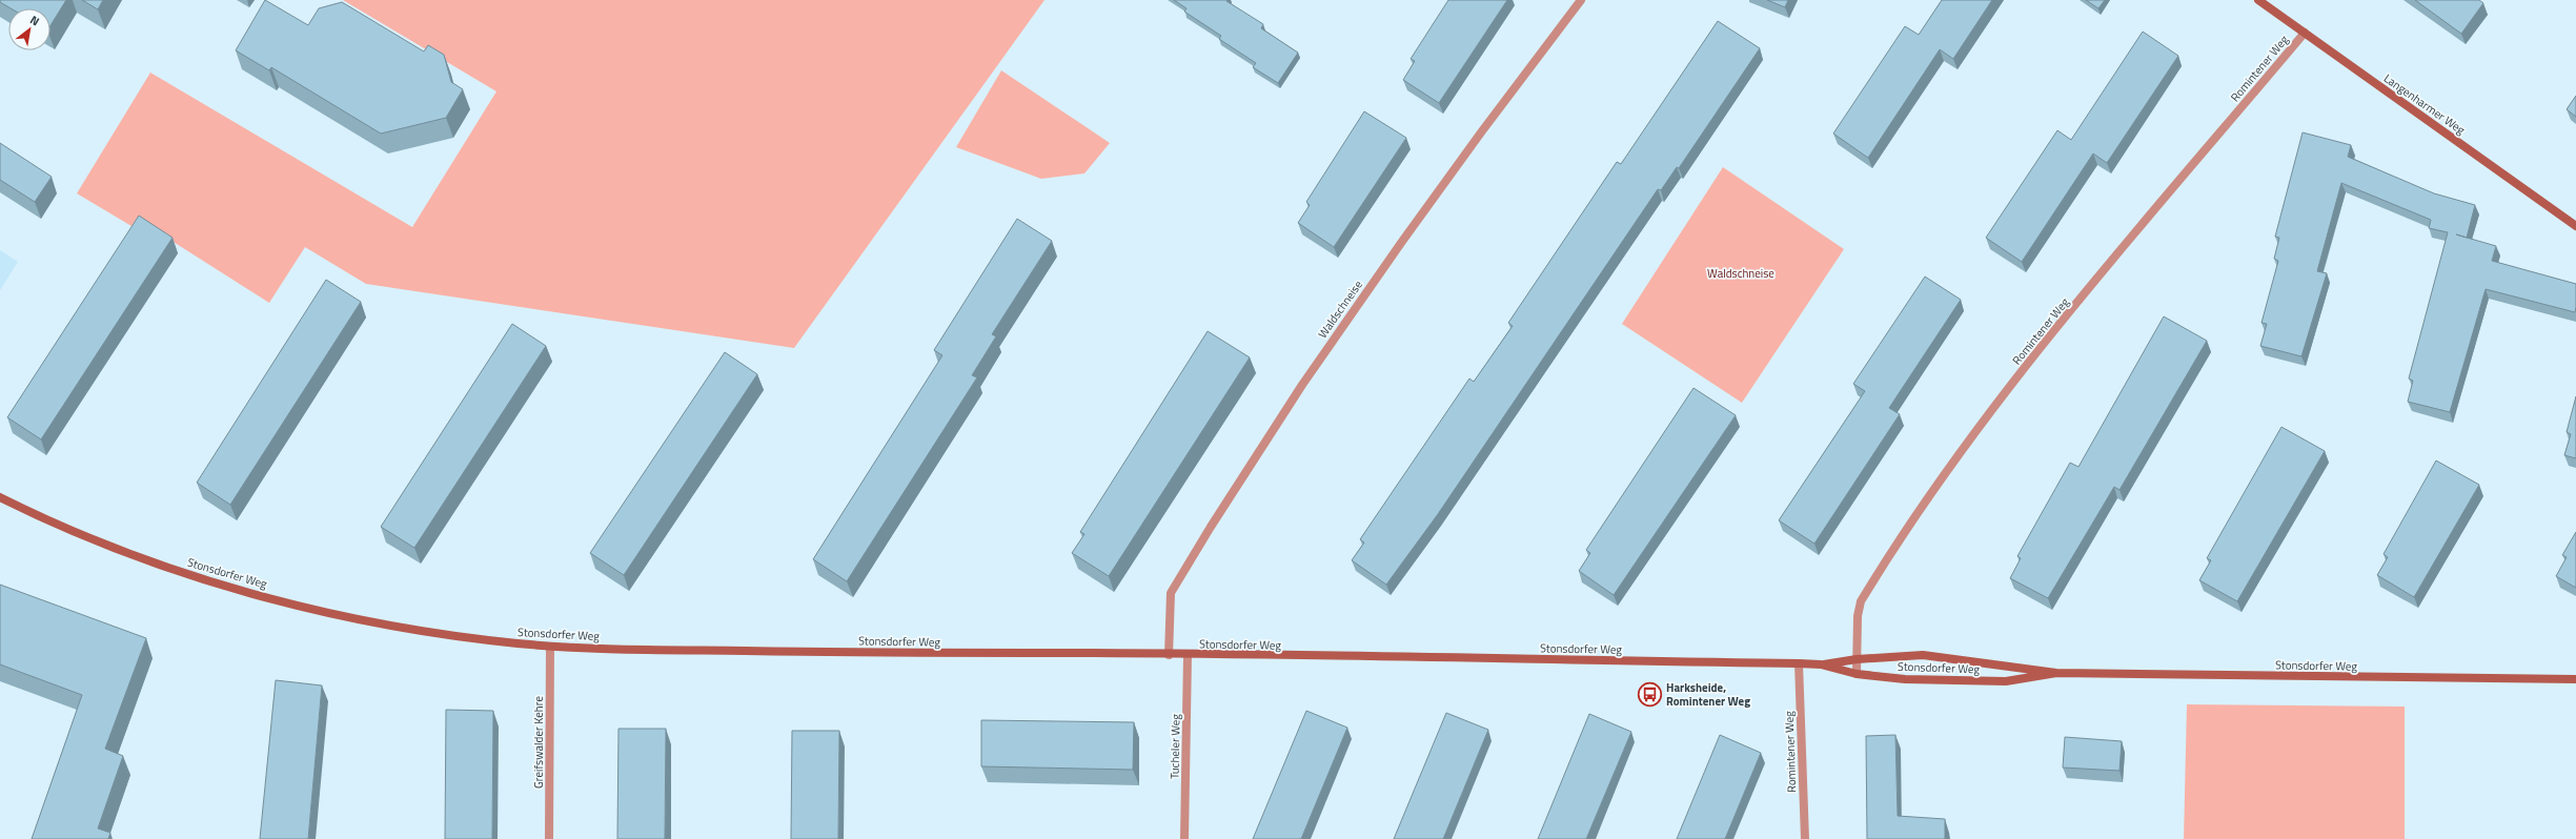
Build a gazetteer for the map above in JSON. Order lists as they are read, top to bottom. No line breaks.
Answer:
{"streets":{"main road":["Langenharmer Weg","Stonsdorfer Weg"],"street":["Romintener Weg","Waldschneise","Greifswalder Kehre","Tucheler Weg"]},"crossings":[["Romintener Weg","Langenharmer Weg"],["Romintener Weg","Stonsdorfer Weg"],["Waldschneise","Stonsdorfer Weg"],["Stonsdorfer Weg","Greifswalder Kehre"],["Stonsdorfer Weg","Tucheler Weg"]],"parks":["Waldschneise"],"places":{"bus stop":["Harksheide, Romintener Weg"]},"north":"top right"}
